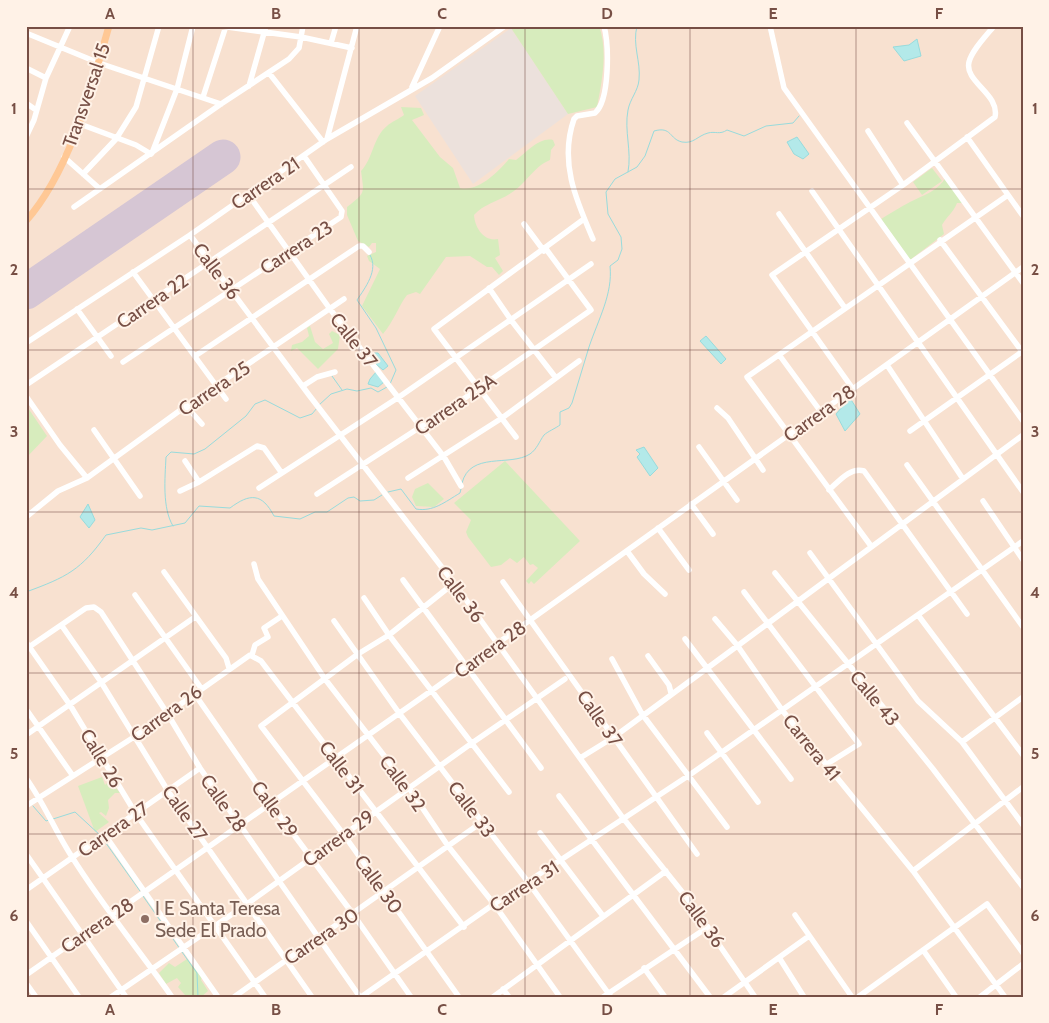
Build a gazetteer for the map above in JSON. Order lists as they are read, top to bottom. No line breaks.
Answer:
{"streets":{"main road":["Transversal 15"],"street":["Carrera 21","Carrera 23","Calle 36","Carrera 22","Calle 37","Carrera 25","Carrera 25A","Carrera 28","Calle 43","Carrera 26","Carrera 41","Calle 26","Calle 31","Calle 32","Calle 28","Calle 29","Calle 33","Calle 27","Carrera 27","Carrera 29","Calle 30","Carrera 31","Carrera 30"]},"crossings":[["Carrera 21","Calle 36"],["Carrera 21","Calle 37"],["Carrera 23","Calle 36"],["Carrera 23","Carrera 22"],["Carrera 23","Calle 37"],["Calle 36","Carrera 22"],["Calle 36","Carrera 25"],["Calle 36","Carrera 25A"],["Calle 36","Carrera 28"],["Calle 36","Carrera 29"],["Calle 36","Carrera 31"],["Carrera 22","Calle 37"],["Calle 37","Carrera 25"],["Calle 37","Carrera 25A"],["Calle 37","Carrera 28"],["Calle 37","Carrera 31"],["Carrera 28","Calle 26"],["Carrera 28","Calle 31"],["Carrera 28","Calle 32"],["Carrera 28","Calle 28"],["Carrera 28","Calle 29"],["Carrera 28","Calle 33"],["Carrera 28","Calle 27"],["Carrera 28","Calle 30"],["Calle 43","Carrera 31"],["Carrera 26","Calle 26"],["Carrera 26","Calle 31"],["Carrera 26","Calle 32"],["Carrera 26","Calle 28"],["Carrera 26","Calle 29"],["Carrera 26","Calle 27"],["Carrera 41","Carrera 31"],["Calle 26","Carrera 27"],["Calle 26","Carrera 29"],["Calle 26","Carrera 30"],["Calle 31","Carrera 29"],["Calle 31","Calle 30"],["Calle 31","Carrera 31"],["Calle 31","Carrera 30"],["Calle 32","Carrera 29"],["Calle 32","Carrera 31"],["Calle 32","Carrera 30"],["Calle 28","Calle 27"],["Calle 28","Carrera 27"],["Calle 28","Carrera 29"],["Calle 28","Carrera 31"],["Calle 28","Carrera 30"],["Calle 29","Carrera 29"],["Calle 29","Carrera 31"],["Calle 29","Carrera 30"],["Calle 33","Carrera 29"],["Calle 33","Carrera 31"],["Calle 33","Carrera 30"],["Calle 27","Carrera 27"],["Calle 27","Carrera 29"],["Calle 27","Carrera 30"],["Carrera 29","Calle 30"],["Calle 30","Carrera 31"],["Calle 30","Carrera 30"]],"places":["I E Santa Teresa Sede El Prado"],"grid":{"columns":["A","B","C","D","E","F"],"rows":["1","2","3","4","5","6"]}}
